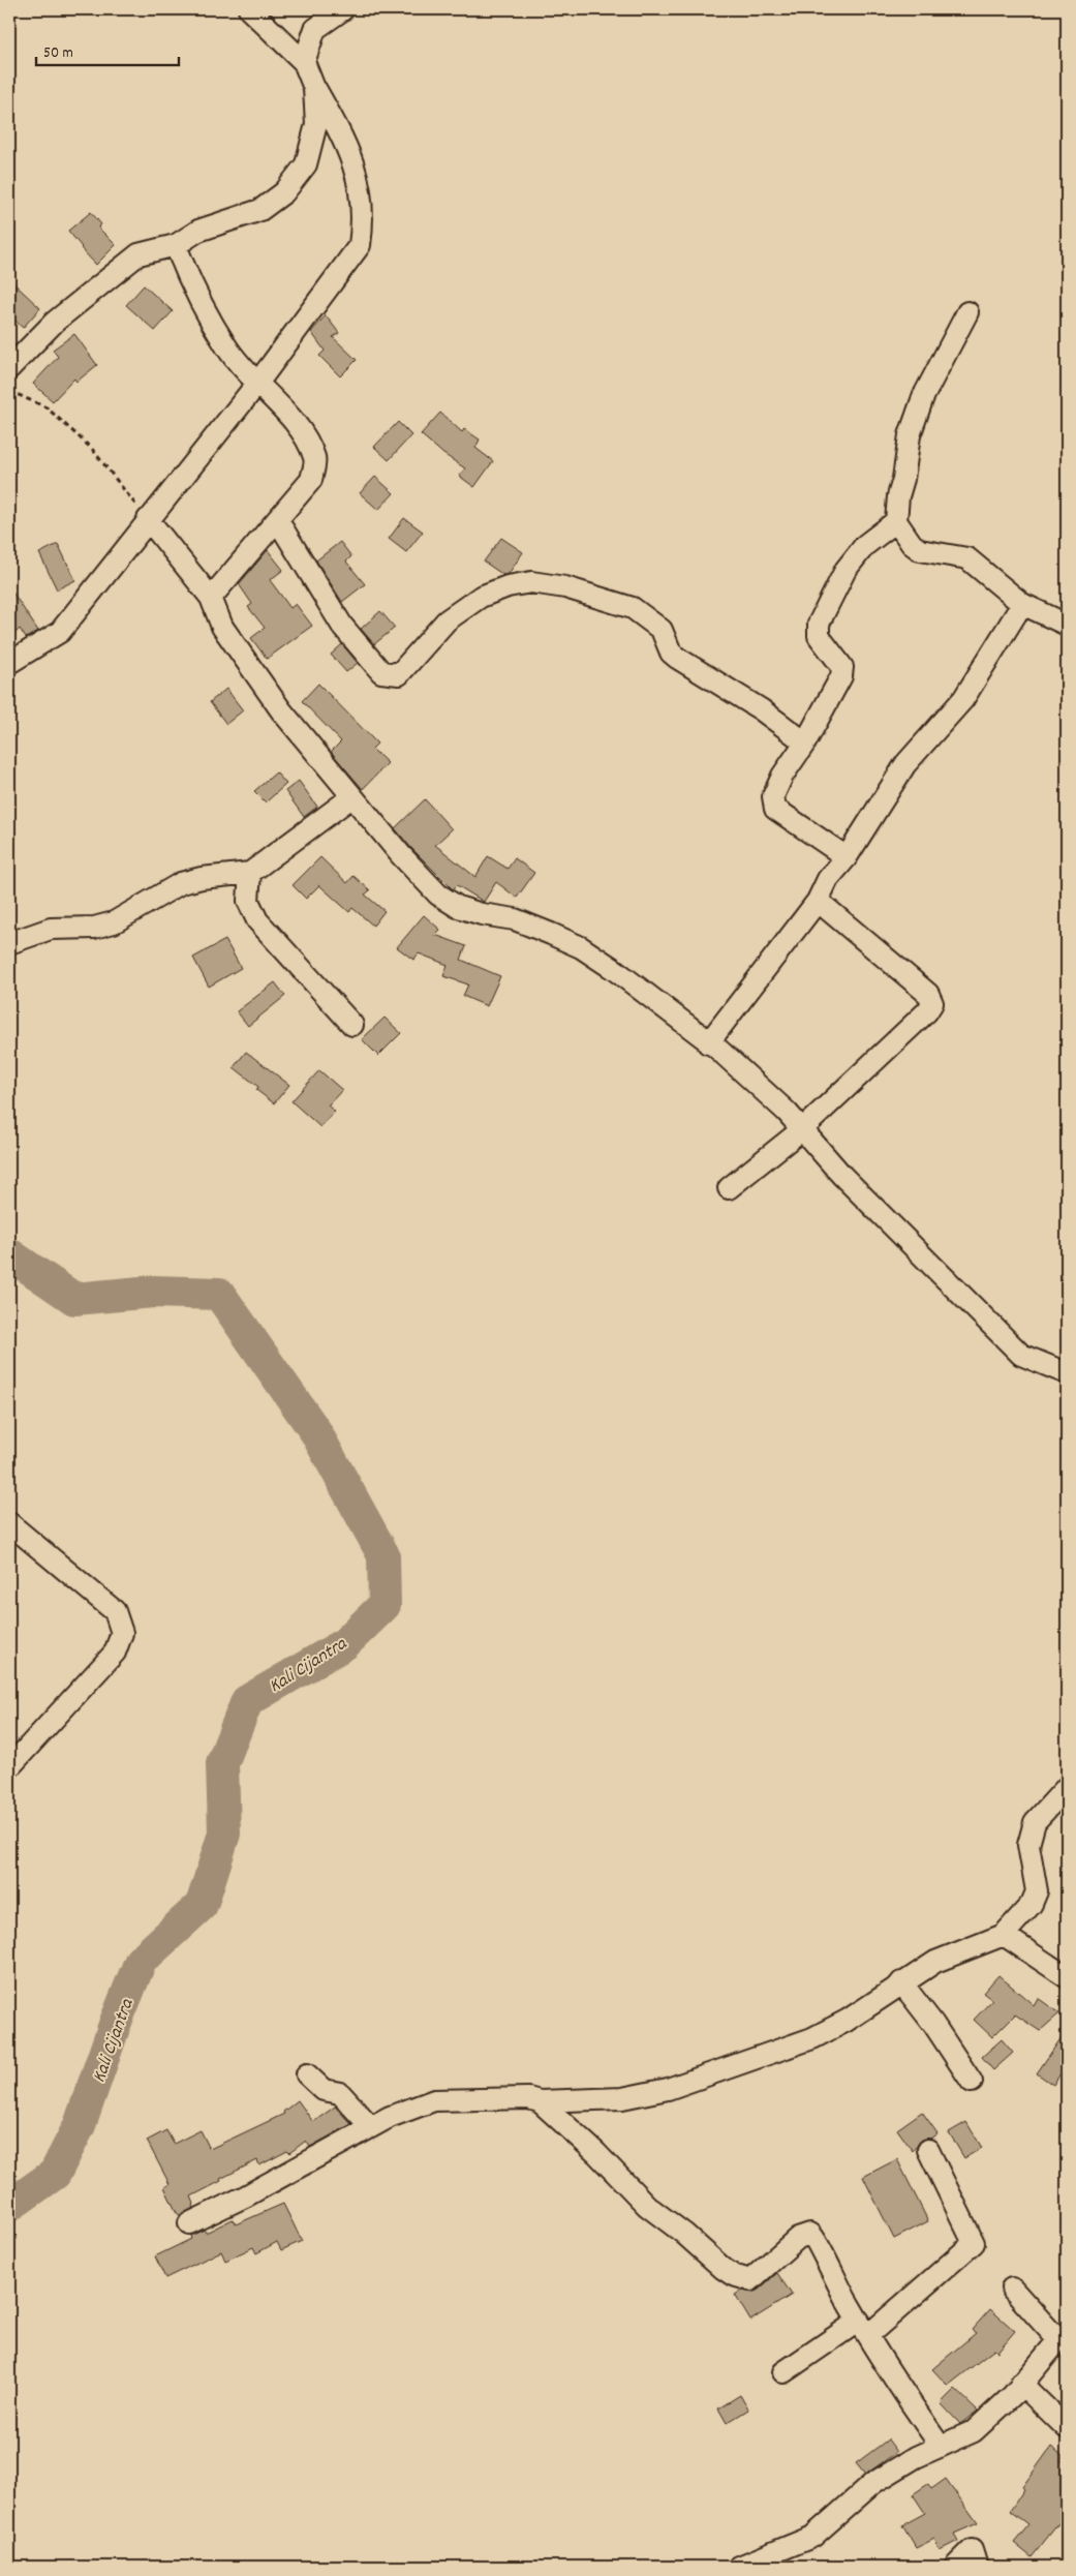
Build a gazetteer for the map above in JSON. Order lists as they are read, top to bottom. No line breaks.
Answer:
{"water":["Kali Cijantra"],"scale_bar":"50 m"}
